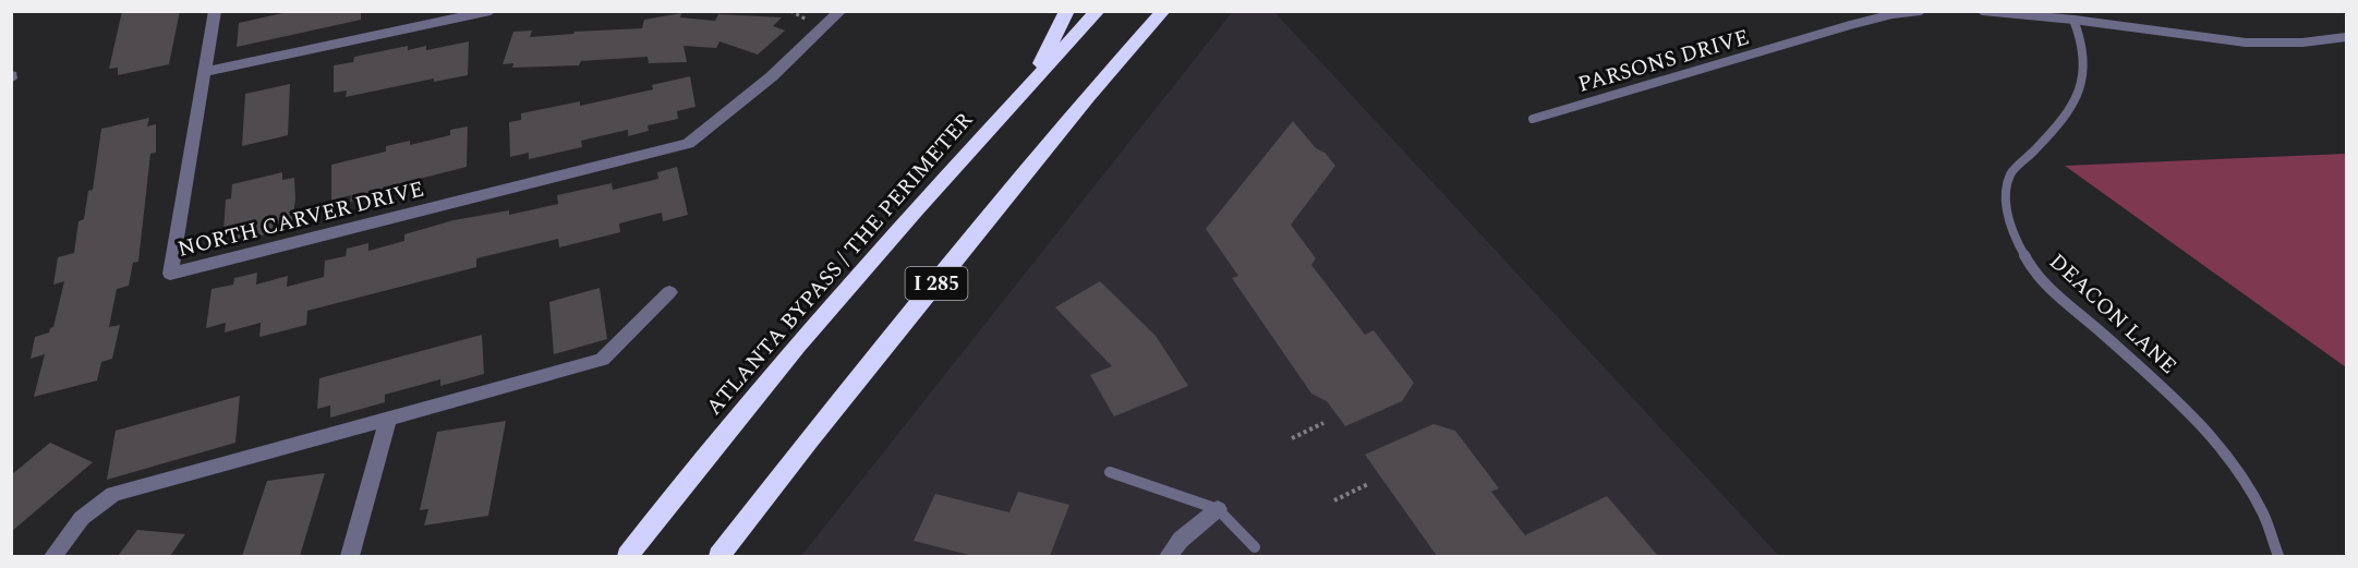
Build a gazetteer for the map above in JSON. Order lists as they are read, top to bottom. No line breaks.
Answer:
{"streets":{"highway":["ATLANTA BYPASS / THE PERIMETER","I 285"],"street":["NORTH CARVER DRIVE"],"lane":["PARSONS DRIVE","DEACON LANE"]}}
